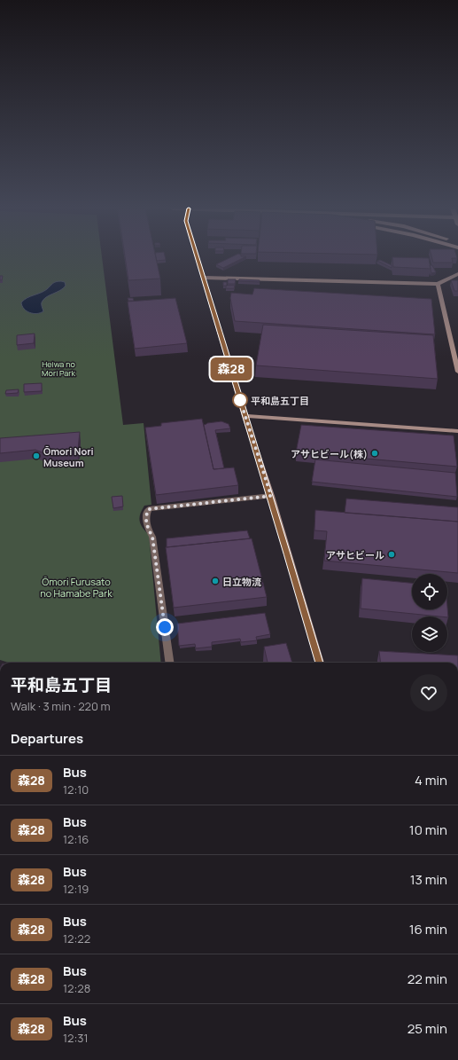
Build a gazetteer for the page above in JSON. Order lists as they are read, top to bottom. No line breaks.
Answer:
{"parks":["Heiwa no Mori Park","Ōmori Furusato no Hamabe Park"],"places":["平和島五丁目","アサヒビール(株)","Ōmori Nori Museum","アサヒビール","日立物流"],"lines":["bus line 森28"],"page":{"on_map":"森28","heading":[["平和島五丁目","Walk · 3 min · 220 m"],"Departures"],"list":[{"mark":"森28","name":"Bus","note":"12:10","value":"4 min"},{"mark":"森28","name":"Bus","note":"12:16","value":"10 min"},{"mark":"森28","name":"Bus","note":"12:19","value":"13 min"},{"mark":"森28","name":"Bus","note":"12:22","value":"16 min"},{"mark":"森28","name":"Bus","note":"12:28","value":"22 min"},{"mark":"森28","name":"Bus","note":"12:31","value":"25 min"}]}}
